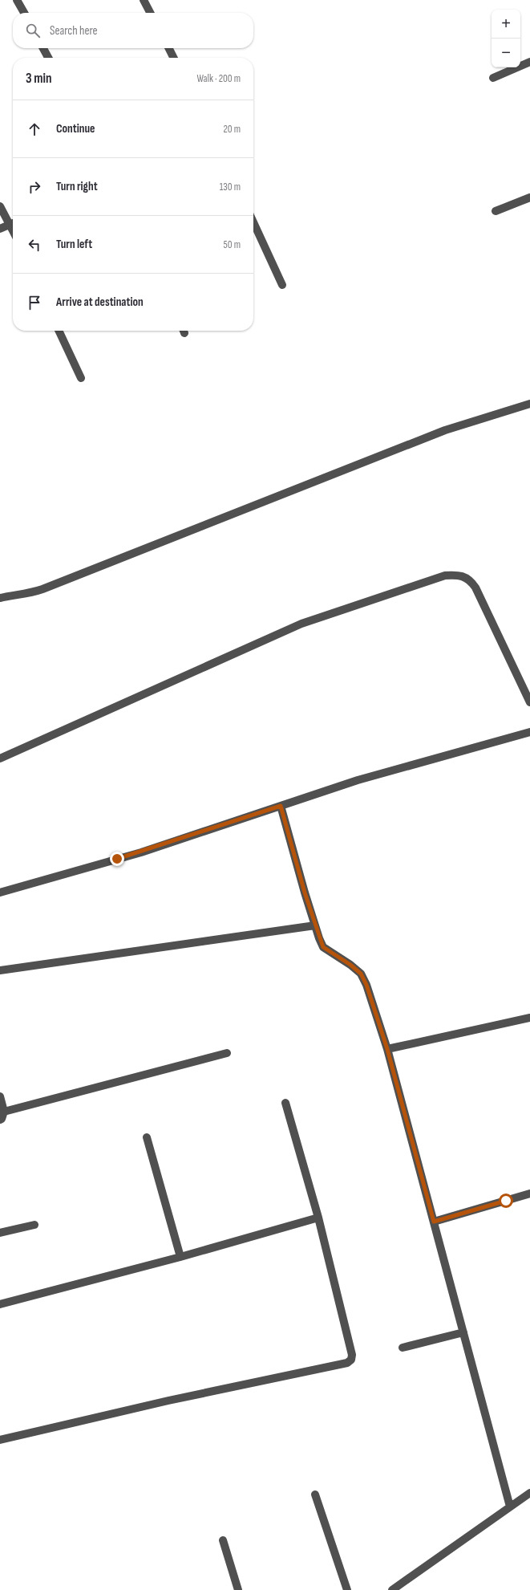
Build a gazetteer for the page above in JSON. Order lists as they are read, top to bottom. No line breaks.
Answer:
{"page":{"map_buttons":["+","−"],"search":"Search here","heading":["3 min","Walk · 200 m"],"list":[["Continue","20 m"],["Turn right","130 m"],["Turn left","50 m"],"Arrive at destination"]}}
